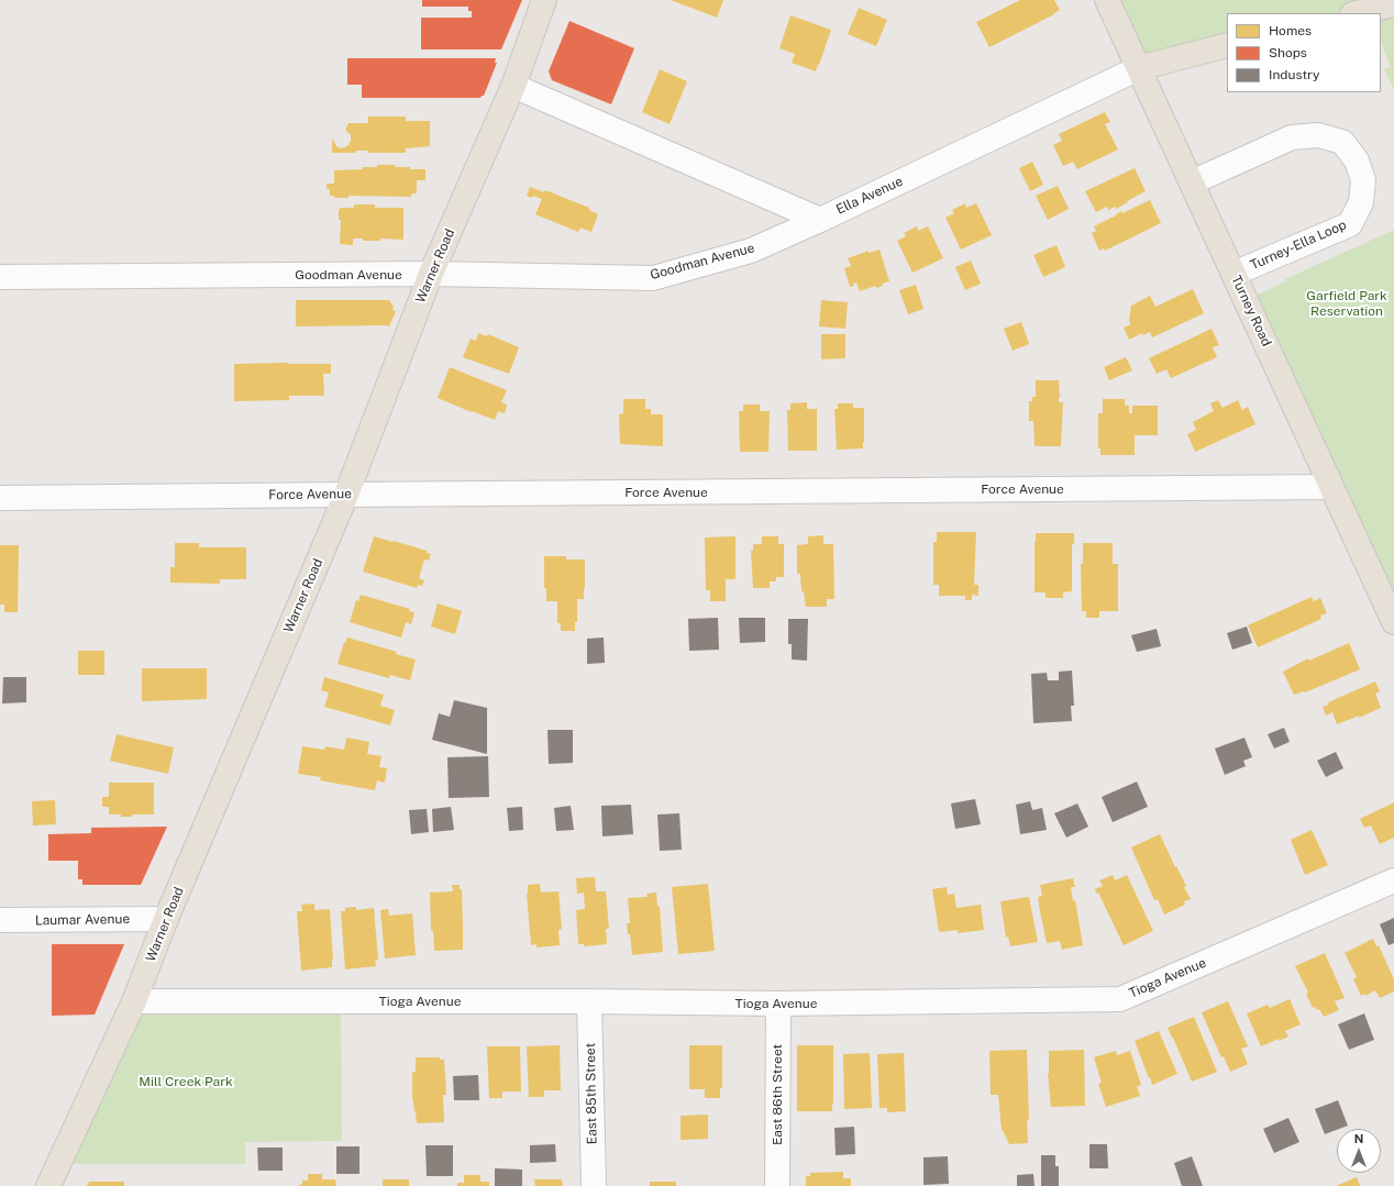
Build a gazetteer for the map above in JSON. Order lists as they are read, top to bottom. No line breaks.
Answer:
{"streets":{"main road":["Ella Avenue","Warner Road","Turney Road"],"street":["Turney-Ella Loop","Goodman Avenue","Force Avenue","Laumar Avenue","Tioga Avenue","East 85th Street","East 86th Street"]},"crossings":[["Ella Avenue","Goodman Avenue"],["Ella Avenue","Warner Road"],["Ella Avenue","Turney Road"],["Turney-Ella Loop","Turney Road"],["Goodman Avenue","Warner Road"],["Warner Road","Force Avenue"],["Warner Road","Laumar Avenue"],["Warner Road","Tioga Avenue"],["Turney Road","Force Avenue"],["Tioga Avenue","East 85th Street"],["Tioga Avenue","East 86th Street"]],"parks":["Garfield Park Reservation","Mill Creek Park"],"legend":["Homes","Shops","Industry"],"north":"top"}
